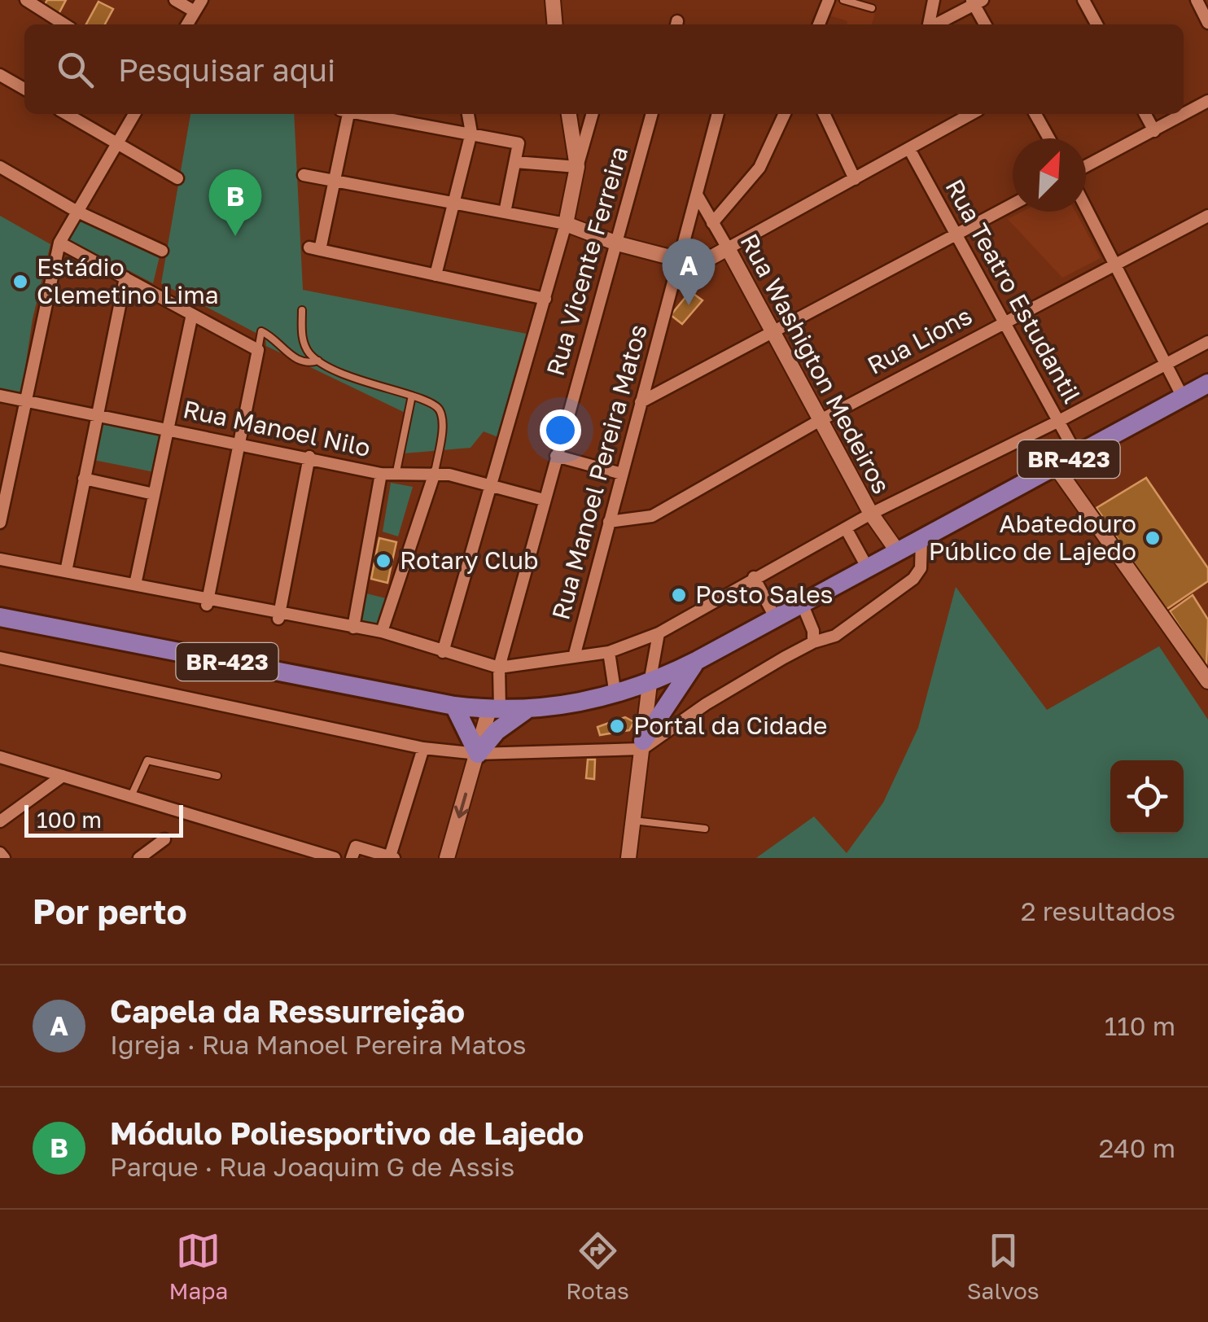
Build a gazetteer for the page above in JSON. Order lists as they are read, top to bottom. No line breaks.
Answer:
{"streets":{"main road":["BR-423"],"street":["Rua Vicente Ferreira","Rua Teatro Estudantil","Rua Lions","Rua Washigton Medeiros","Rua Manoel Nilo","Rua Manoel Pereira Matos"]},"crossings":[["Rua Vicente Ferreira","Rua Manoel Nilo"],["Rua Vicente Ferreira","BR-423"],["Rua Teatro Estudantil","Rua Lions"],["Rua Teatro Estudantil","BR-423"],["Rua Lions","Rua Washigton Medeiros"],["Rua Lions","Rua Manoel Pereira Matos"],["Rua Washigton Medeiros","BR-423"],["Rua Washigton Medeiros","Rua Manoel Pereira Matos"]],"places":["Estádio Clemetino Lima","Abatedouro Público de Lajedo","Rotary Club","Posto Sales","Portal da Cidade"],"scale_bar":"100 m","north":"top right","page":{"search":"Pesquisar aqui","pins":["B","A"],"scale":"100 m","heading":["Por perto","2 resultados"],"list":[{"mark":"A","name":"Capela da Ressurreição","note":"Igreja · Rua Manoel Pereira Matos","value":"110 m"},{"mark":"B","name":"Módulo Poliesportivo de Lajedo","note":"Parque · Rua Joaquim G de Assis","value":"240 m"}],"nav":["Mapa","Rotas","Salvos"]}}
